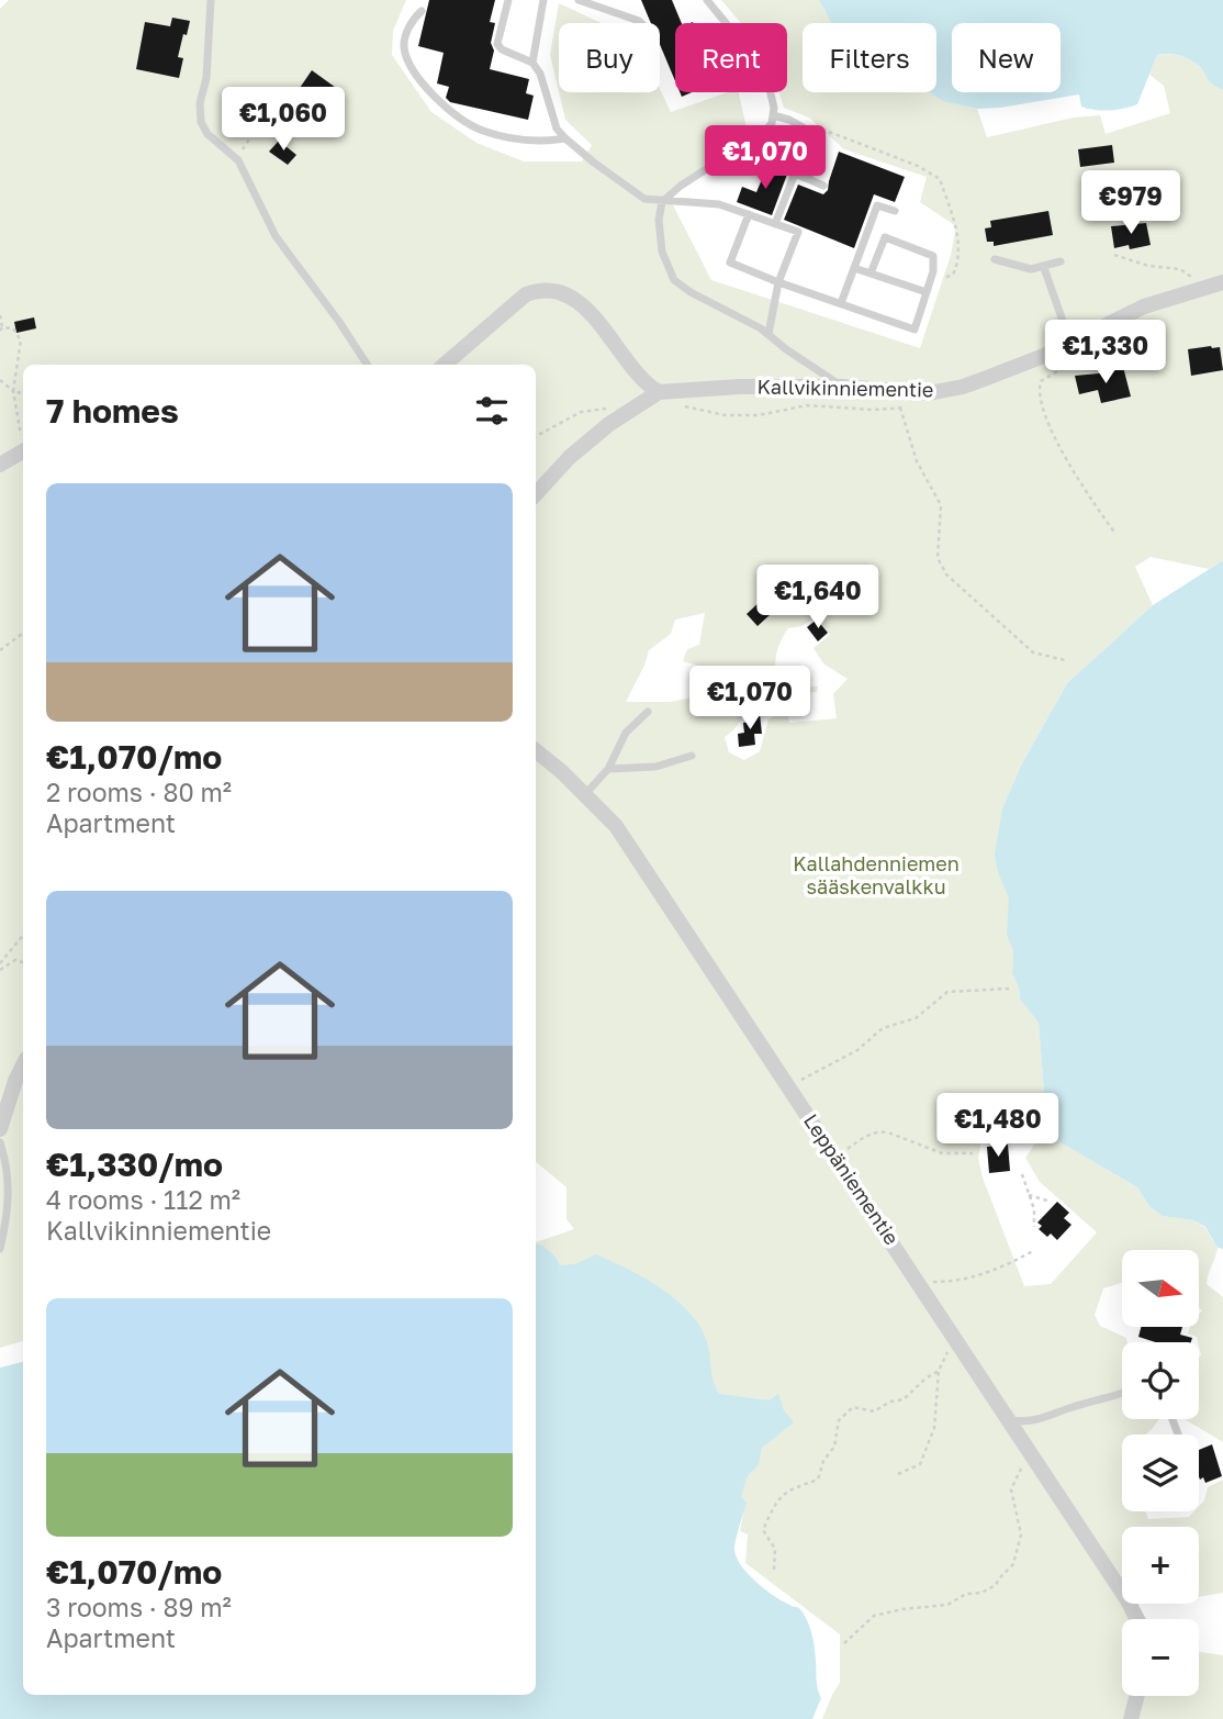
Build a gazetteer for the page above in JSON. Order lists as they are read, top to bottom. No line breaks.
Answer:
{"streets":{"street":["Kallvikinniementie","Leppäniementie"]},"parks":["Kallahdenniemen sääskenvalkku"],"north":"right","page":{"chip":["Buy","Rent","Filters","New"],"price":["€1,060","€1,070","€979","€1,330","€1,640","€1,070","€1,480"],"heading":"7 homes","list":[{"name":"€1,070/mo","note":"2 rooms · 80 m² · Apartment"},{"name":"€1,330/mo","note":"4 rooms · 112 m² · Kallvikinniementie"},{"name":"€1,070/mo","note":"3 rooms · 89 m² · Apartment"}],"map_buttons":["+","−"]}}
